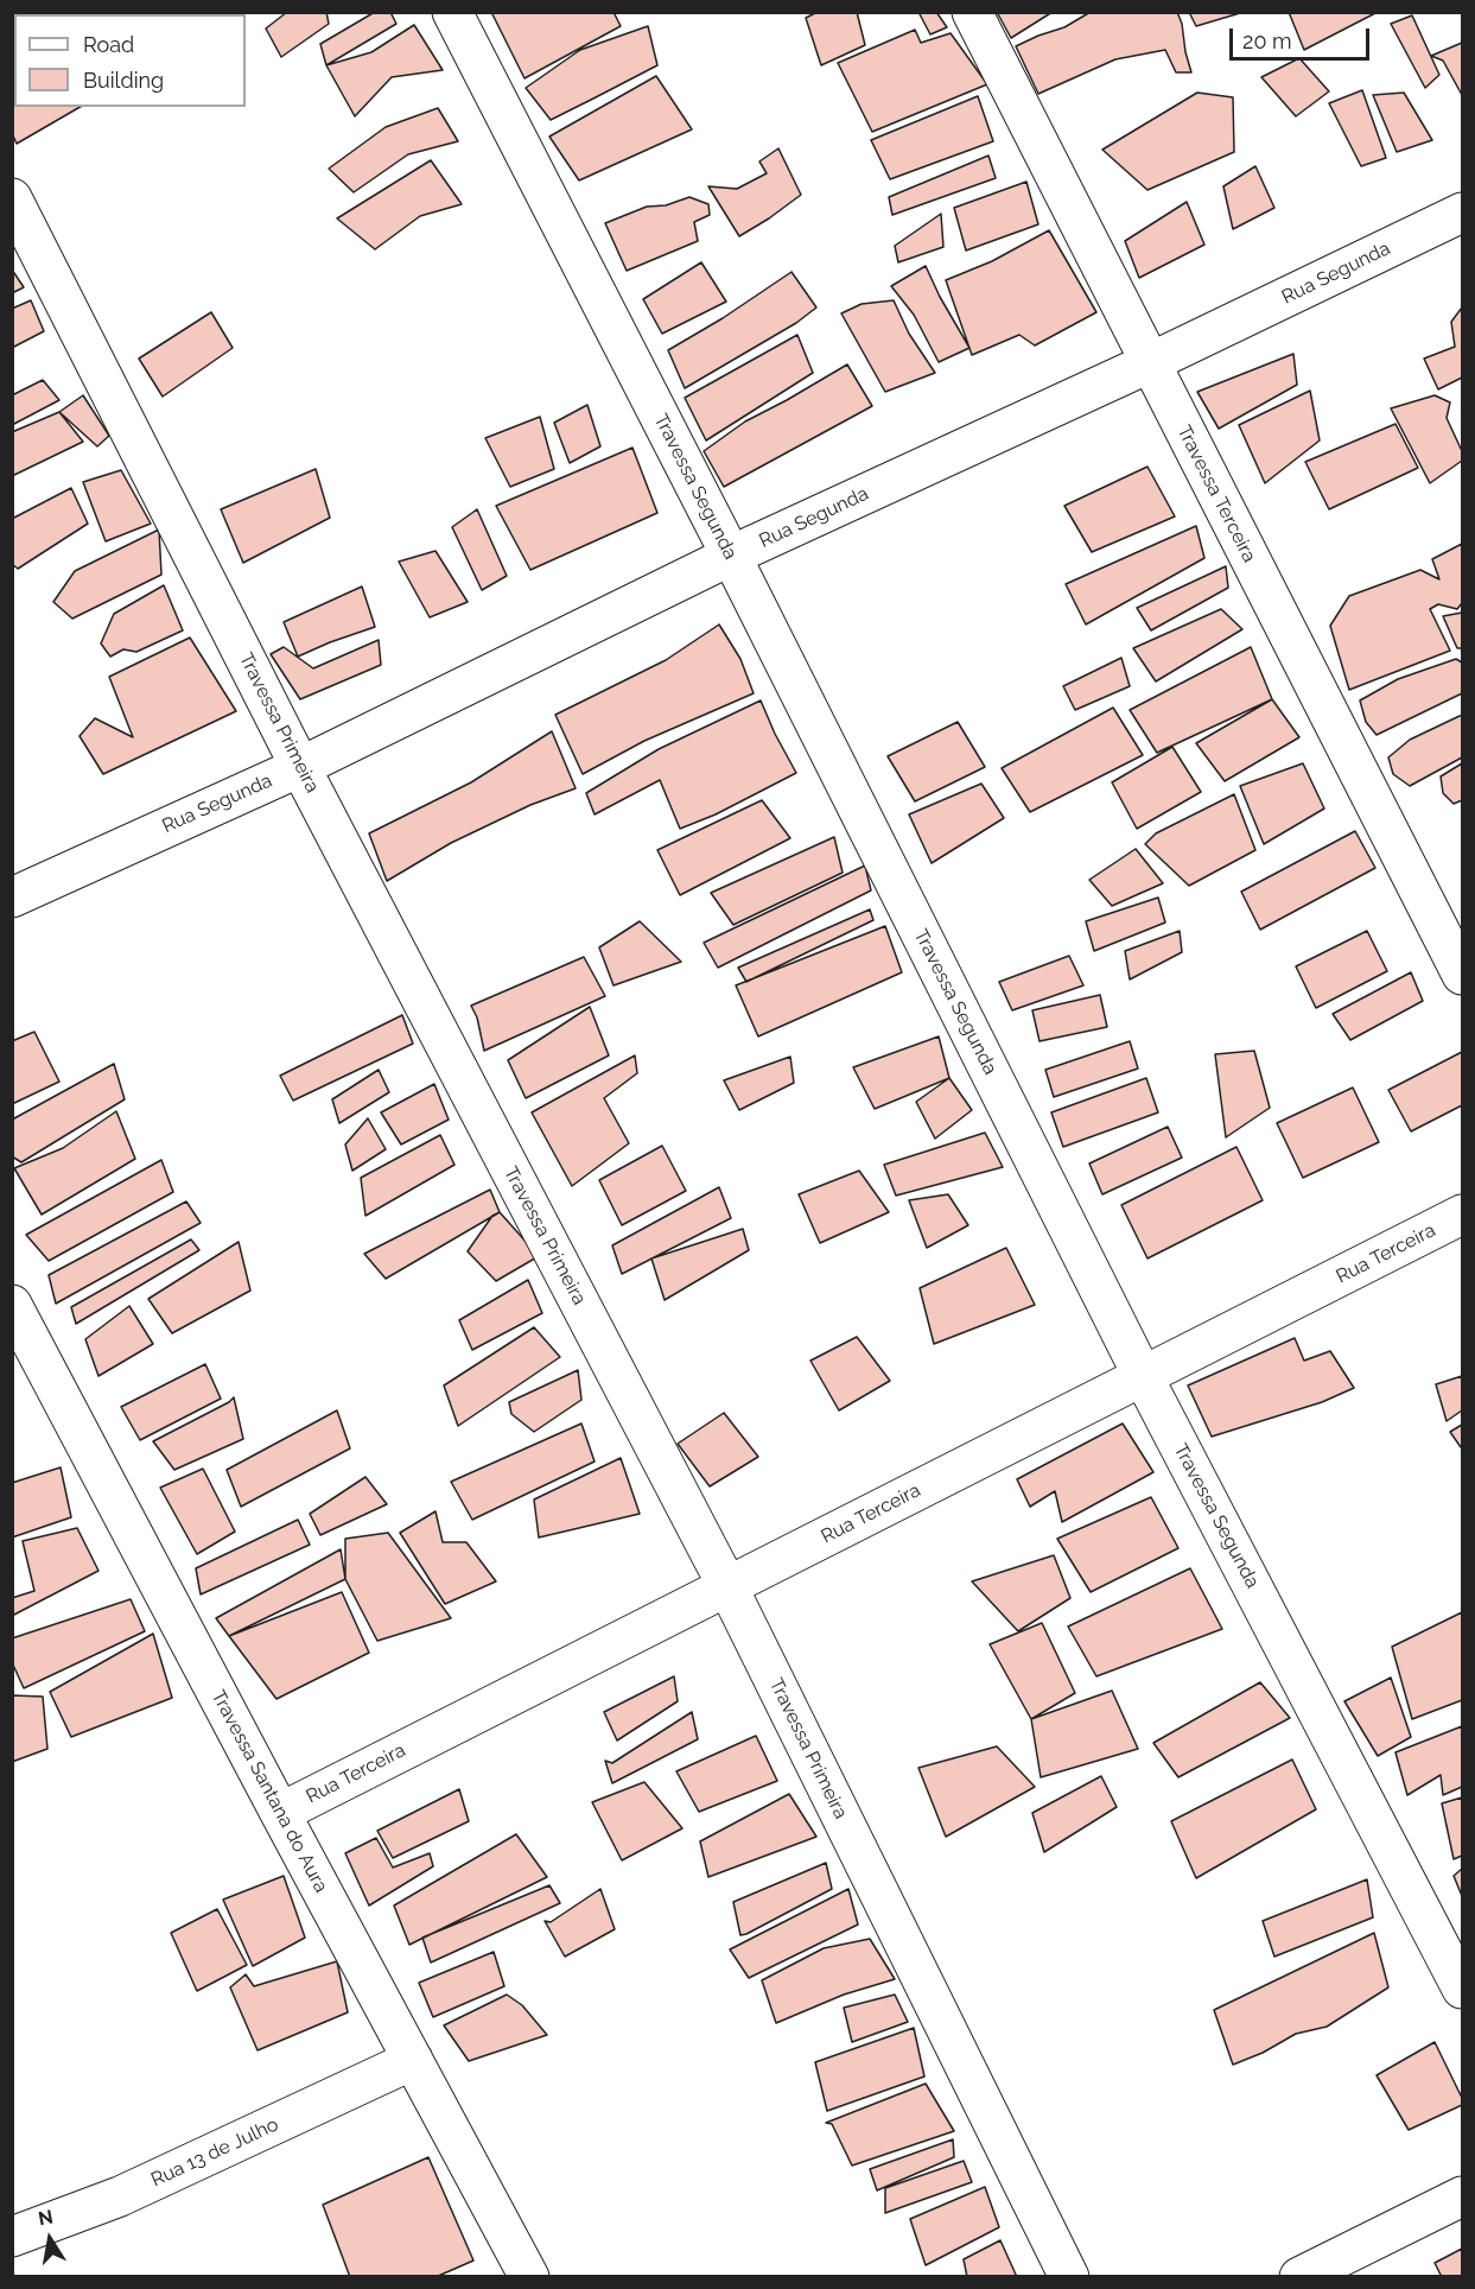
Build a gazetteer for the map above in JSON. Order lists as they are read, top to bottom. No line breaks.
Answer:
{"streets":{"street":["Rua Segunda","Travessa Segunda","Travessa Terceira","Travessa Primeira","Rua Terceira","Travessa Santana do Aura","Rua 13 de Julho"]},"crossings":[["Rua Segunda","Travessa Segunda"],["Rua Segunda","Travessa Terceira"],["Rua Segunda","Travessa Primeira"],["Travessa Segunda","Rua Terceira"],["Travessa Primeira","Rua Terceira"],["Rua Terceira","Travessa Santana do Aura"],["Travessa Santana do Aura","Rua 13 de Julho"]],"legend":["Road","Building"],"scale_bar":"20 m","north":"top"}
